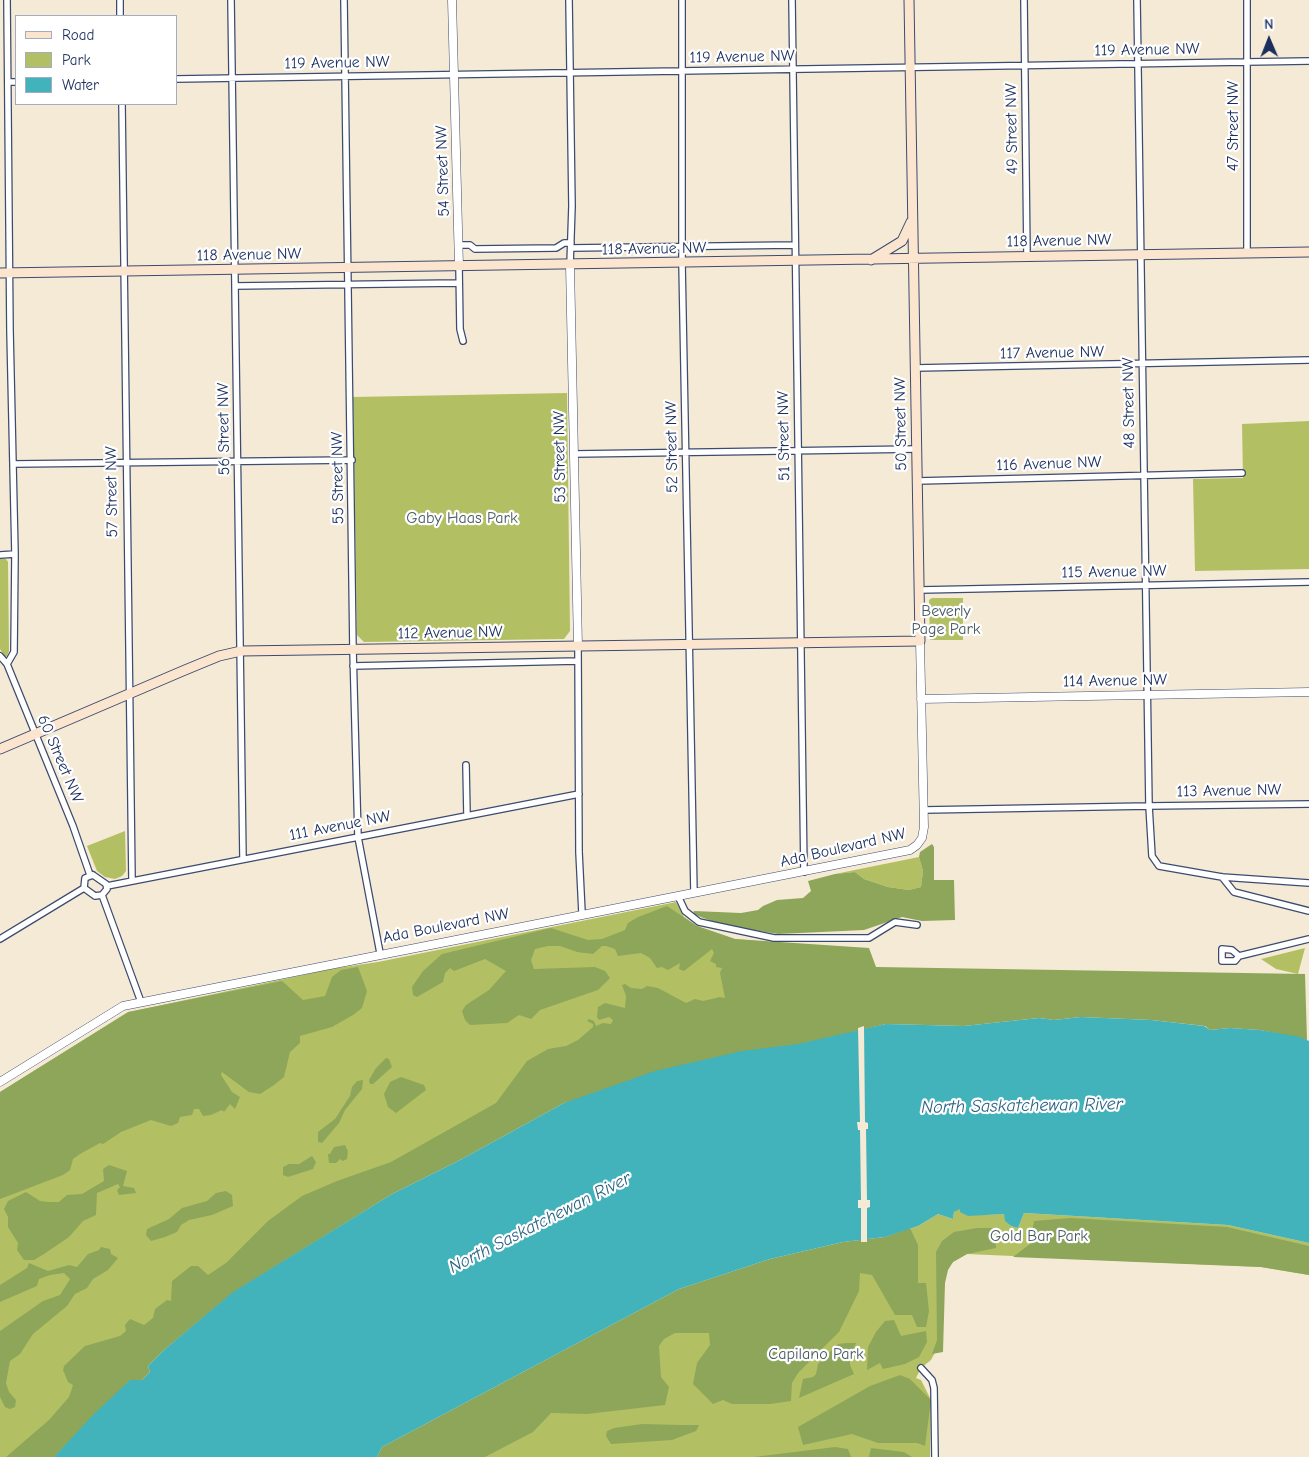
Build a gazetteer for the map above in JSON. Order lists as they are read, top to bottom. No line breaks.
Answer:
{"streets":{"main road":["118 Avenue NW","50 Street NW","112 Avenue NW"],"street":["119 Avenue NW","47 Street NW","49 Street NW","54 Street NW","117 Avenue NW","48 Street NW","56 Street NW","51 Street NW","52 Street NW","53 Street NW","116 Avenue NW","55 Street NW","57 Street NW","115 Avenue NW","114 Avenue NW","60 Street NW","113 Avenue NW","111 Avenue NW","Ada Boulevard NW"]},"crossings":[["119 Avenue NW","47 Street NW"],["119 Avenue NW","49 Street NW"],["119 Avenue NW","54 Street NW"],["119 Avenue NW","48 Street NW"],["119 Avenue NW","50 Street NW"],["119 Avenue NW","56 Street NW"],["119 Avenue NW","51 Street NW"],["119 Avenue NW","52 Street NW"],["119 Avenue NW","53 Street NW"],["119 Avenue NW","55 Street NW"],["47 Street NW","118 Avenue NW"],["49 Street NW","118 Avenue NW"],["54 Street NW","118 Avenue NW"],["118 Avenue NW","48 Street NW"],["118 Avenue NW","50 Street NW"],["118 Avenue NW","56 Street NW"],["118 Avenue NW","51 Street NW"],["118 Avenue NW","52 Street NW"],["118 Avenue NW","53 Street NW"],["118 Avenue NW","55 Street NW"],["118 Avenue NW","57 Street NW"],["117 Avenue NW","48 Street NW"],["117 Avenue NW","50 Street NW"],["48 Street NW","116 Avenue NW"],["48 Street NW","115 Avenue NW"],["48 Street NW","114 Avenue NW"],["48 Street NW","113 Avenue NW"],["50 Street NW","116 Avenue NW"],["50 Street NW","115 Avenue NW"],["50 Street NW","112 Avenue NW"],["50 Street NW","114 Avenue NW"],["50 Street NW","Ada Boulevard NW"],["56 Street NW","112 Avenue NW"],["56 Street NW","111 Avenue NW"],["51 Street NW","112 Avenue NW"],["51 Street NW","Ada Boulevard NW"],["52 Street NW","112 Avenue NW"],["52 Street NW","Ada Boulevard NW"],["53 Street NW","112 Avenue NW"],["53 Street NW","111 Avenue NW"],["53 Street NW","Ada Boulevard NW"],["55 Street NW","112 Avenue NW"],["55 Street NW","111 Avenue NW"],["55 Street NW","Ada Boulevard NW"],["57 Street NW","112 Avenue NW"],["57 Street NW","111 Avenue NW"],["112 Avenue NW","60 Street NW"],["60 Street NW","111 Avenue NW"]],"water":["North Saskatchewan River"],"parks":["Gaby Haas Park","Beverly Page Park","Gold Bar Park","Capilano Park"],"legend":["Road","Park","Water"],"north":"top"}
